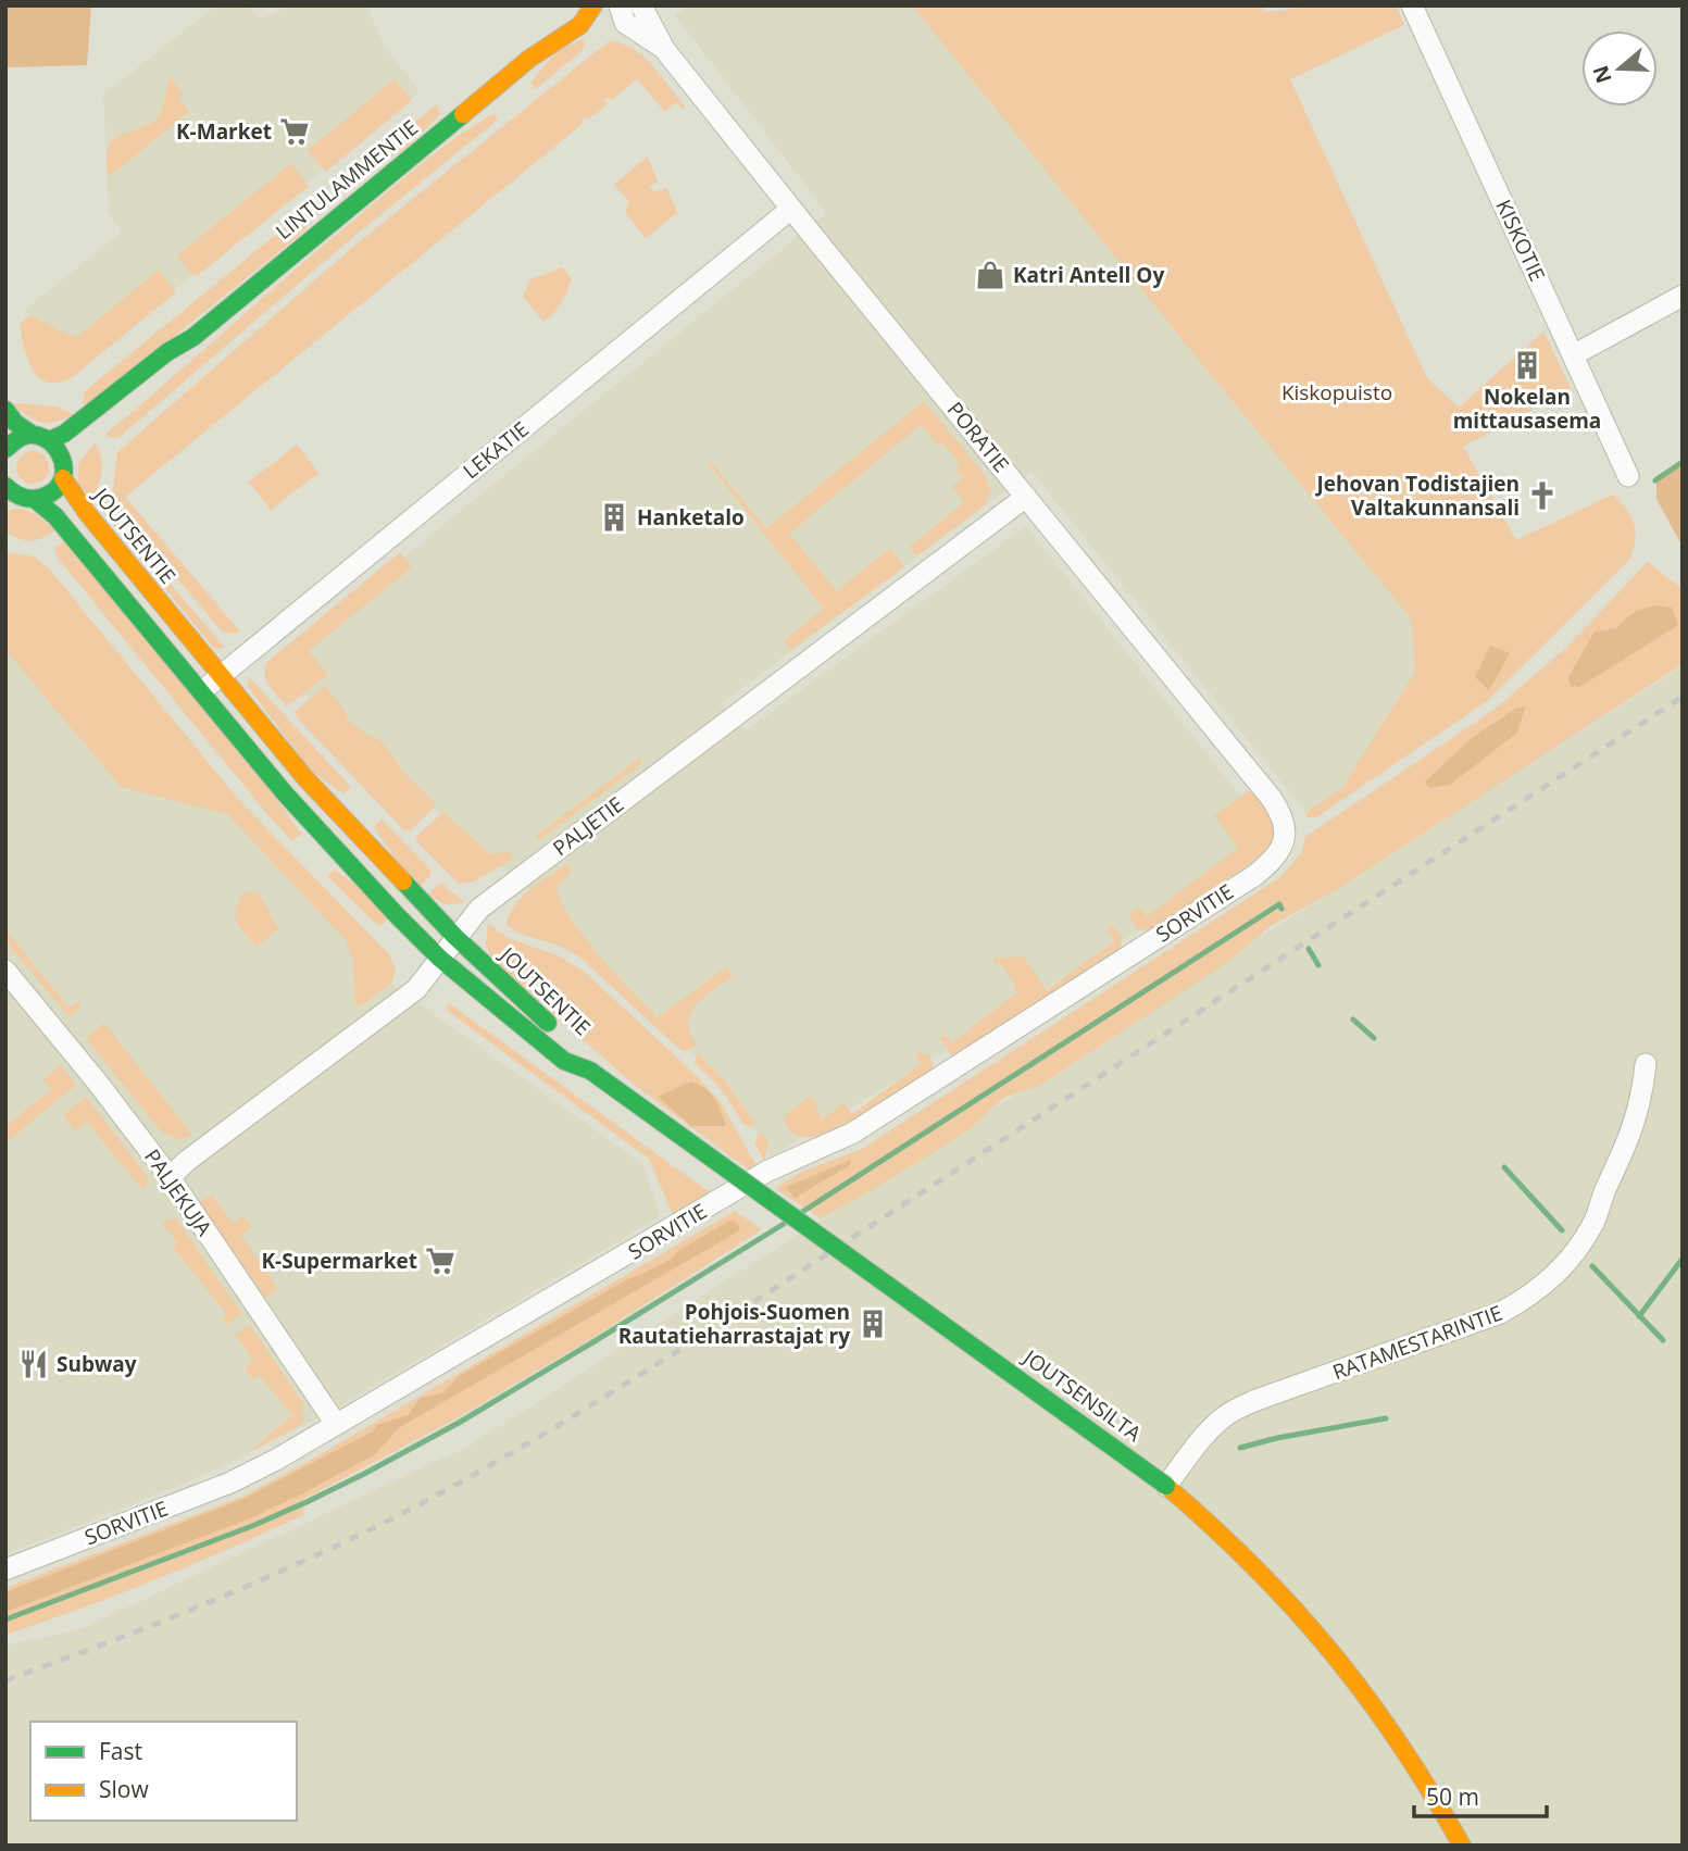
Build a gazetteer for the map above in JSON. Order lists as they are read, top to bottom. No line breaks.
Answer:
{"streets":{"main road":["LINTULAMMENTIE","JOUTSENTIE","JOUTSENSILTA"],"street":["KISKOTIE","PORATIE","LEKATIE","PALJETIE","SORVITIE","PALJEKUJA","RATAMESTARINTIE"]},"crossings":[["LINTULAMMENTIE","JOUTSENTIE"],["PORATIE","LEKATIE"],["PORATIE","PALJETIE"],["PORATIE","SORVITIE"],["LEKATIE","JOUTSENTIE"],["JOUTSENTIE","PALJETIE"],["JOUTSENTIE","JOUTSENSILTA"],["PALJETIE","PALJEKUJA"],["SORVITIE","PALJEKUJA"],["RATAMESTARINTIE","JOUTSENSILTA"]],"parks":["Kiskopuisto"],"places":{"supermarket":["K-Market","K-Supermarket"],"shop":["Katri Antell Oy"],"building":["Nokelan mittausasema","Hanketalo","Pohjois-Suomen Rautatieharrastajat ry"],"church":["Jehovan Todistajien Valtakunnansali"],"restaurant":["Subway"]},"legend":["Fast","Slow"],"scale_bar":"50 m","north":"left"}
